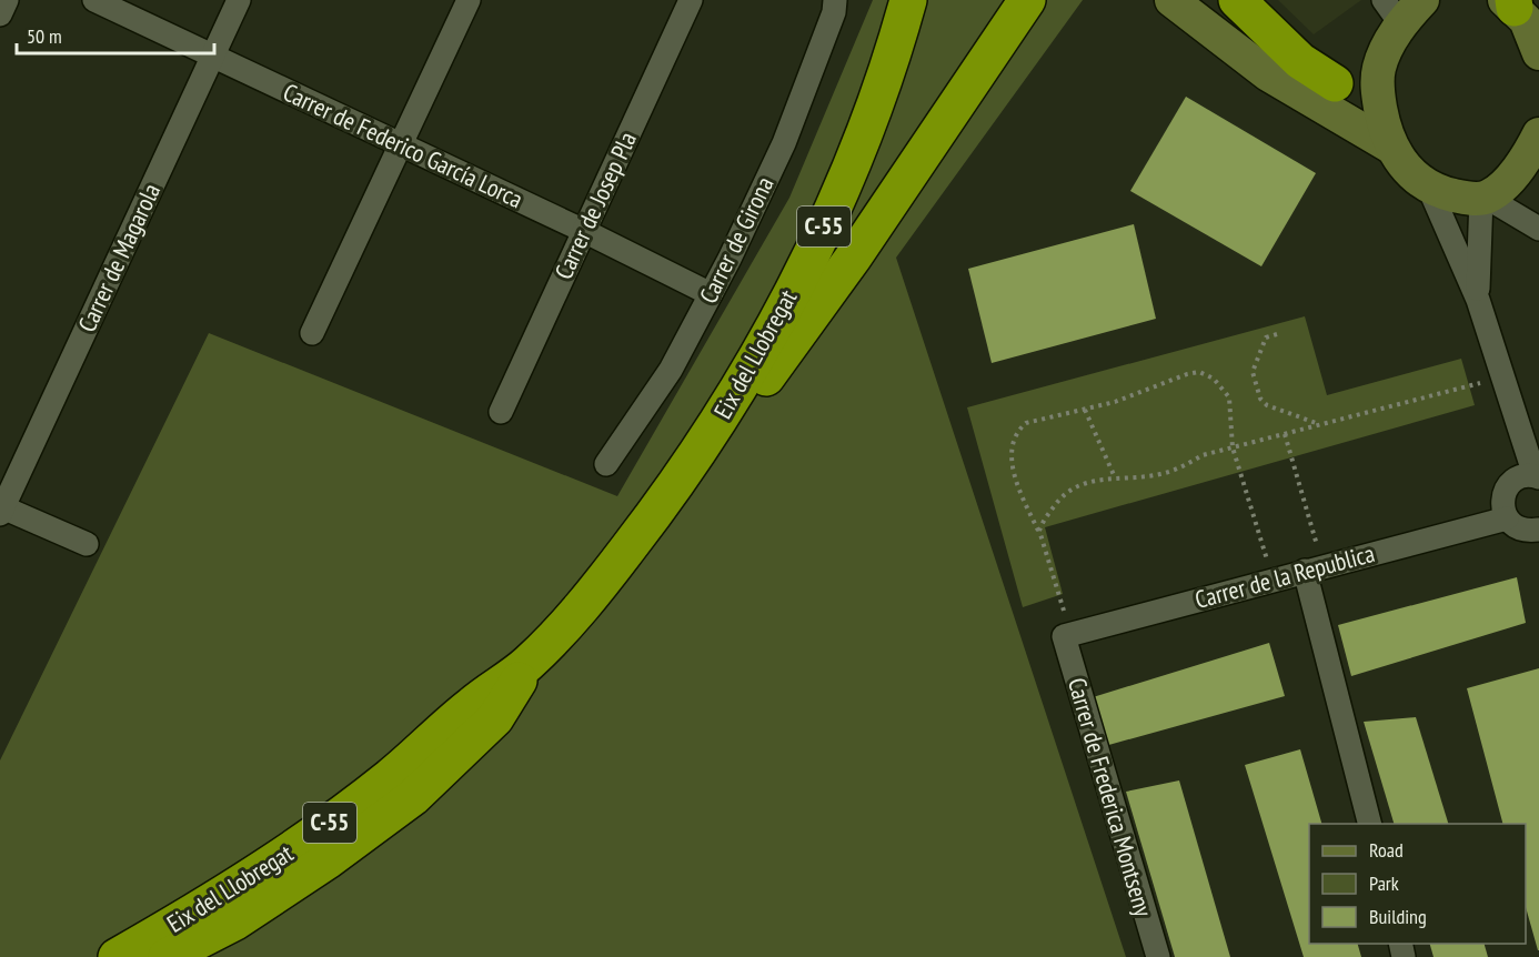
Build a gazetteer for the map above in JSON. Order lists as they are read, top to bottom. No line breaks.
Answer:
{"streets":{"highway":["C-55","Eix del Llobregat"],"street":["Carrer de Federico García Lorca","Carrer de Josep Pla","Carrer de Girona","Carrer de Magarola","Carrer de la Republica","Carrer de Frederica Montseny"]},"crossings":[["Carrer de Federico García Lorca","Carrer de Josep Pla"],["Carrer de Federico García Lorca","Carrer de Girona"],["Carrer de Federico García Lorca","Carrer de Magarola"],["Carrer de la Republica","Carrer de Frederica Montseny"]],"legend":["Road","Park","Building"],"scale_bar":"50 m"}
